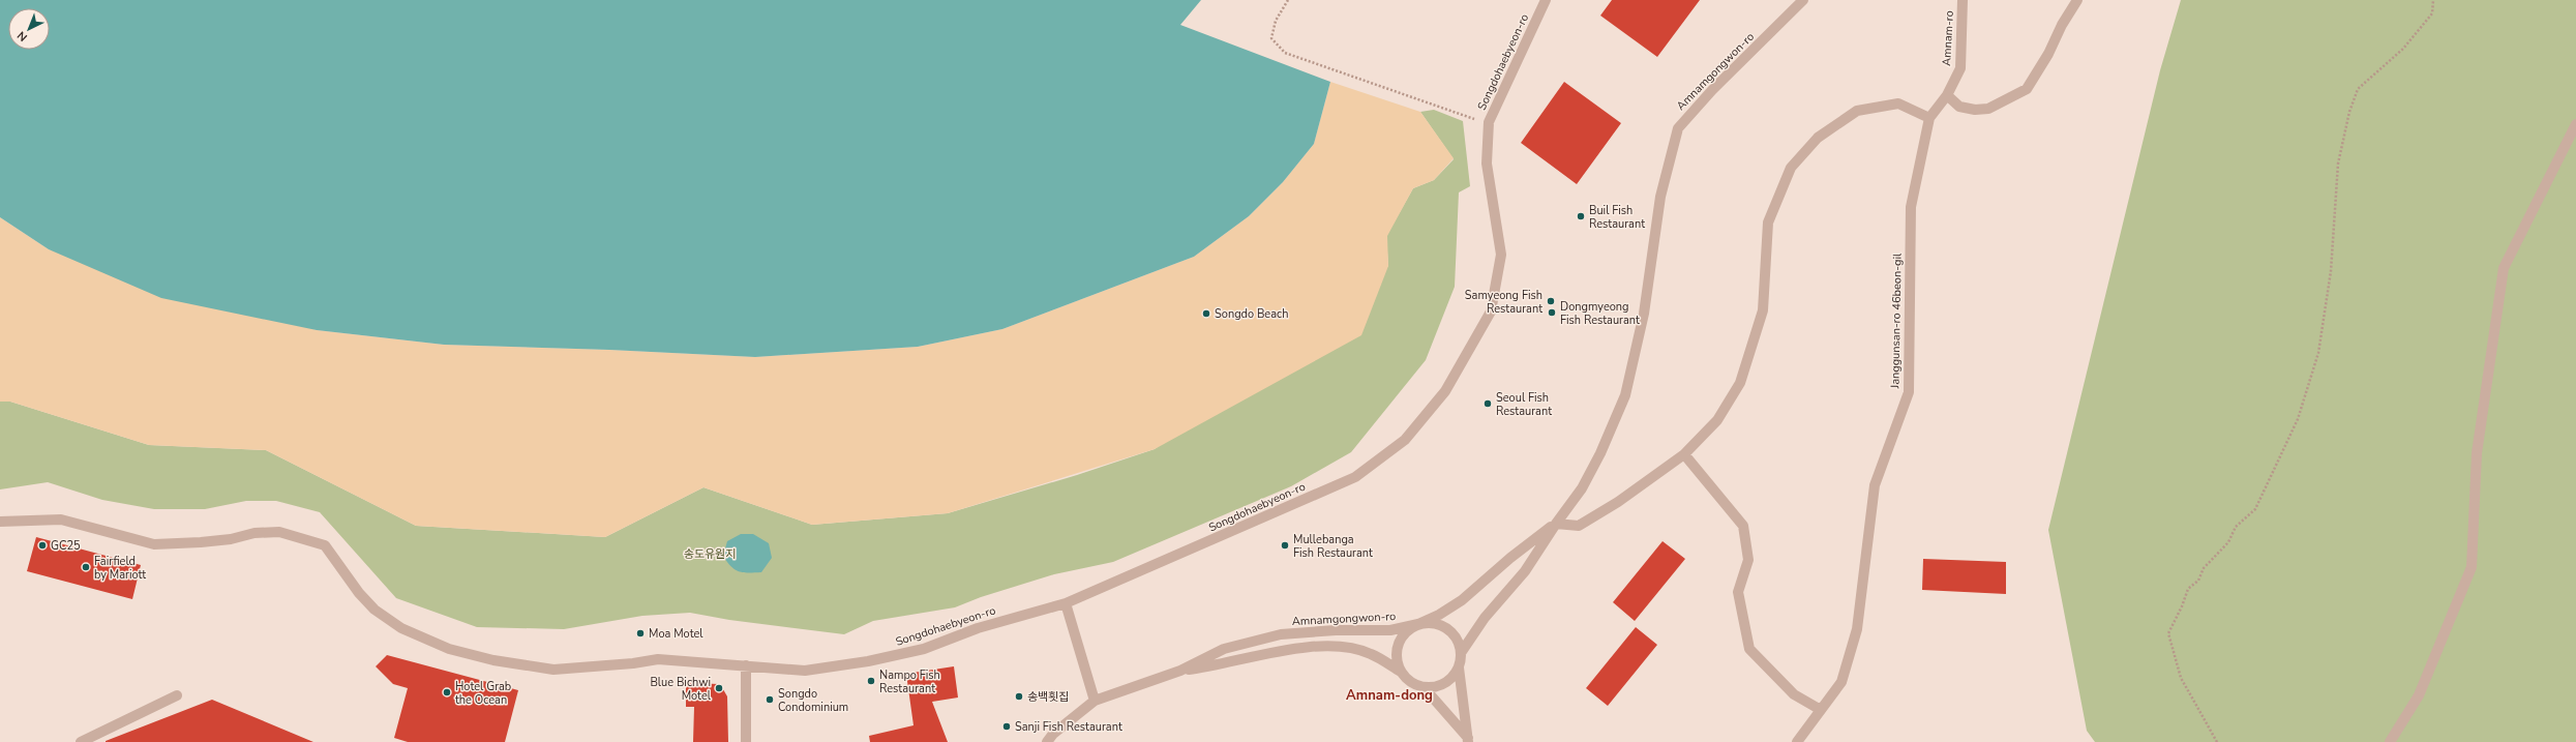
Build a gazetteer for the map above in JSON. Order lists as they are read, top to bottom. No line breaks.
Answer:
{"streets":{"street":["Amnam-ro","Songdohaebyeon-ro","Amnamgongwon-ro","Janggunsan-ro 46beon-gil"]},"crossings":[["Amnam-ro","Janggunsan-ro 46beon-gil"]],"districts":["Amnam-dong"],"parks":["송도유원지"],"places":["Buil Fish Restaurant","Samyeong Fish Restaurant","Dongmyeong Fish Restaurant","Songdo Beach","Seoul Fish Restaurant","GC25","Mullebanga Fish Restaurant","Fairfield by Mariott","Moa Motel","Nampo Fish Restaurant","Blue Bichwi Motel","Hotel Grab the Ocean","송백횟집","Songdo Condominium","Sanji Fish Restaurant"],"north":"bottom left"}
